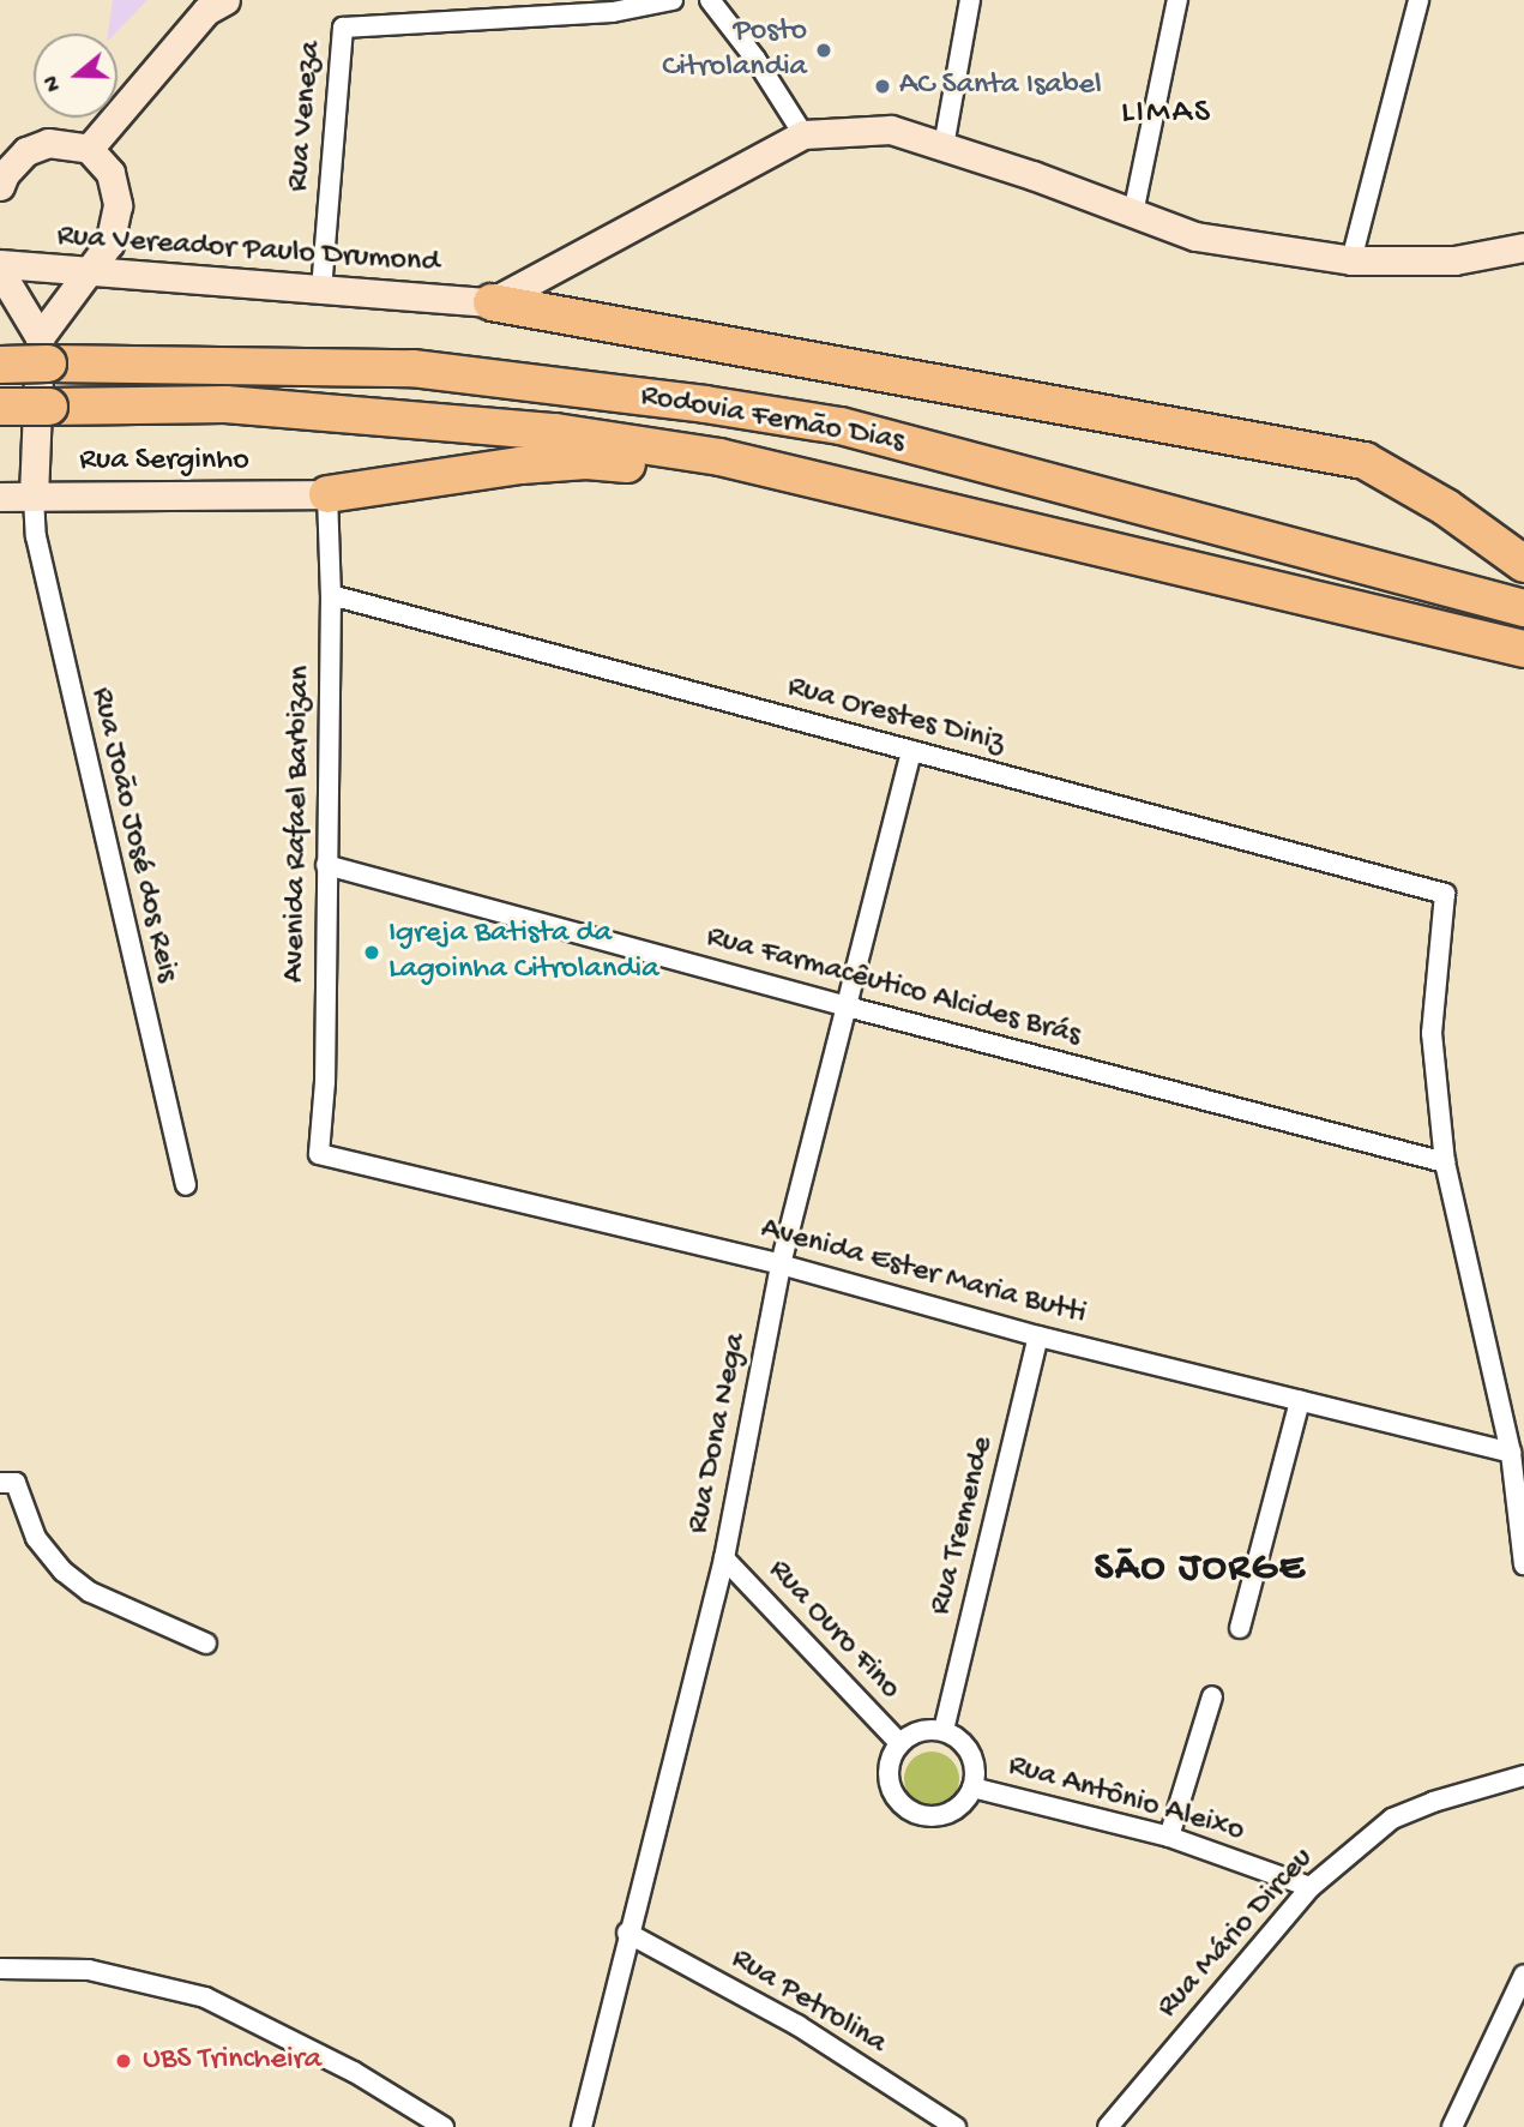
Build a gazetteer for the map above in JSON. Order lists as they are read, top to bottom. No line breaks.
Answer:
{"streets":{"highway":["Rodovia Fernão Dias"],"street":["Rua Veneza","Rua Vereador Paulo Drumond","Rua Serginho","Rua Orestes Diniz","Avenida Rafael Barbizan","Rua João José dos Reis","Rua Farmacêutico Alcides Brás","Avenida Ester Maria Butti","Rua Dona Nega","Rua Tremende","Rua Ouro Fino","Rua Antônio Aleixo","Rua Mário Dirceu","Rua Petrolina"]},"crossings":[["Rua Veneza","Rua Vereador Paulo Drumond"],["Rua Serginho","Avenida Rafael Barbizan"],["Rua Serginho","Rua João José dos Reis"],["Rua Orestes Diniz","Avenida Rafael Barbizan"],["Rua Orestes Diniz","Rua Farmacêutico Alcides Brás"],["Rua Orestes Diniz","Rua Dona Nega"],["Avenida Rafael Barbizan","Rua Farmacêutico Alcides Brás"],["Avenida Rafael Barbizan","Avenida Ester Maria Butti"],["Rua Farmacêutico Alcides Brás","Rua Dona Nega"],["Avenida Ester Maria Butti","Rua Dona Nega"],["Avenida Ester Maria Butti","Rua Tremende"],["Rua Dona Nega","Rua Ouro Fino"],["Rua Dona Nega","Rua Petrolina"],["Rua Tremende","Rua Ouro Fino"],["Rua Tremende","Rua Antônio Aleixo"],["Rua Ouro Fino","Rua Antônio Aleixo"],["Rua Antônio Aleixo","Rua Mário Dirceu"]],"districts":["LIMAS","SÃO JORGE"],"places":["Posto Citrolandia","AC Santa Isabel","Igreja Batista da Lagoinha Citrolandia","UBS Trincheira"],"north":"left"}
